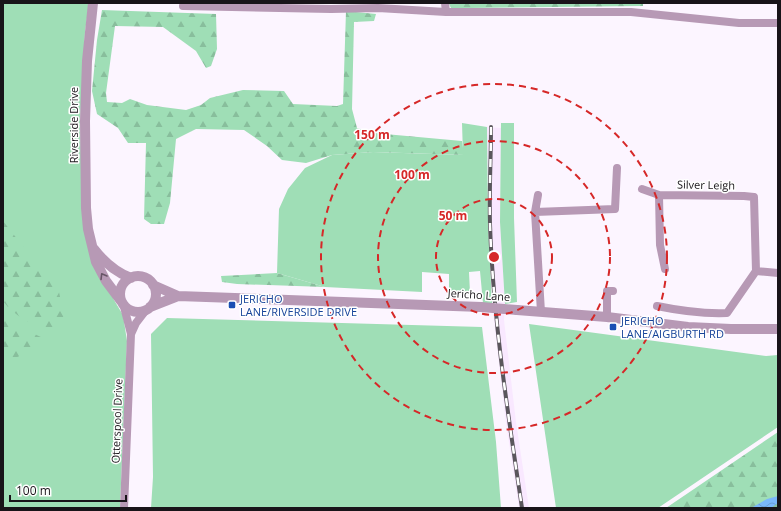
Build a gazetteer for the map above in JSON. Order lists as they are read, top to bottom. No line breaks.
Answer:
{"streets":{"street":["Riverside Drive","Silver Leigh","Jericho Lane","Otterspool Drive"]},"crossings":[["Riverside Drive","Jericho Lane"],["Riverside Drive","Otterspool Drive"],["Jericho Lane","Otterspool Drive"]],"places":{"transit":["JERICHO LANE/RIVERSIDE DRIVE","JERICHO LANE/AIGBURTH RD"]},"scale_bar":"100 m","rings":["150 m","100 m","50 m"]}
